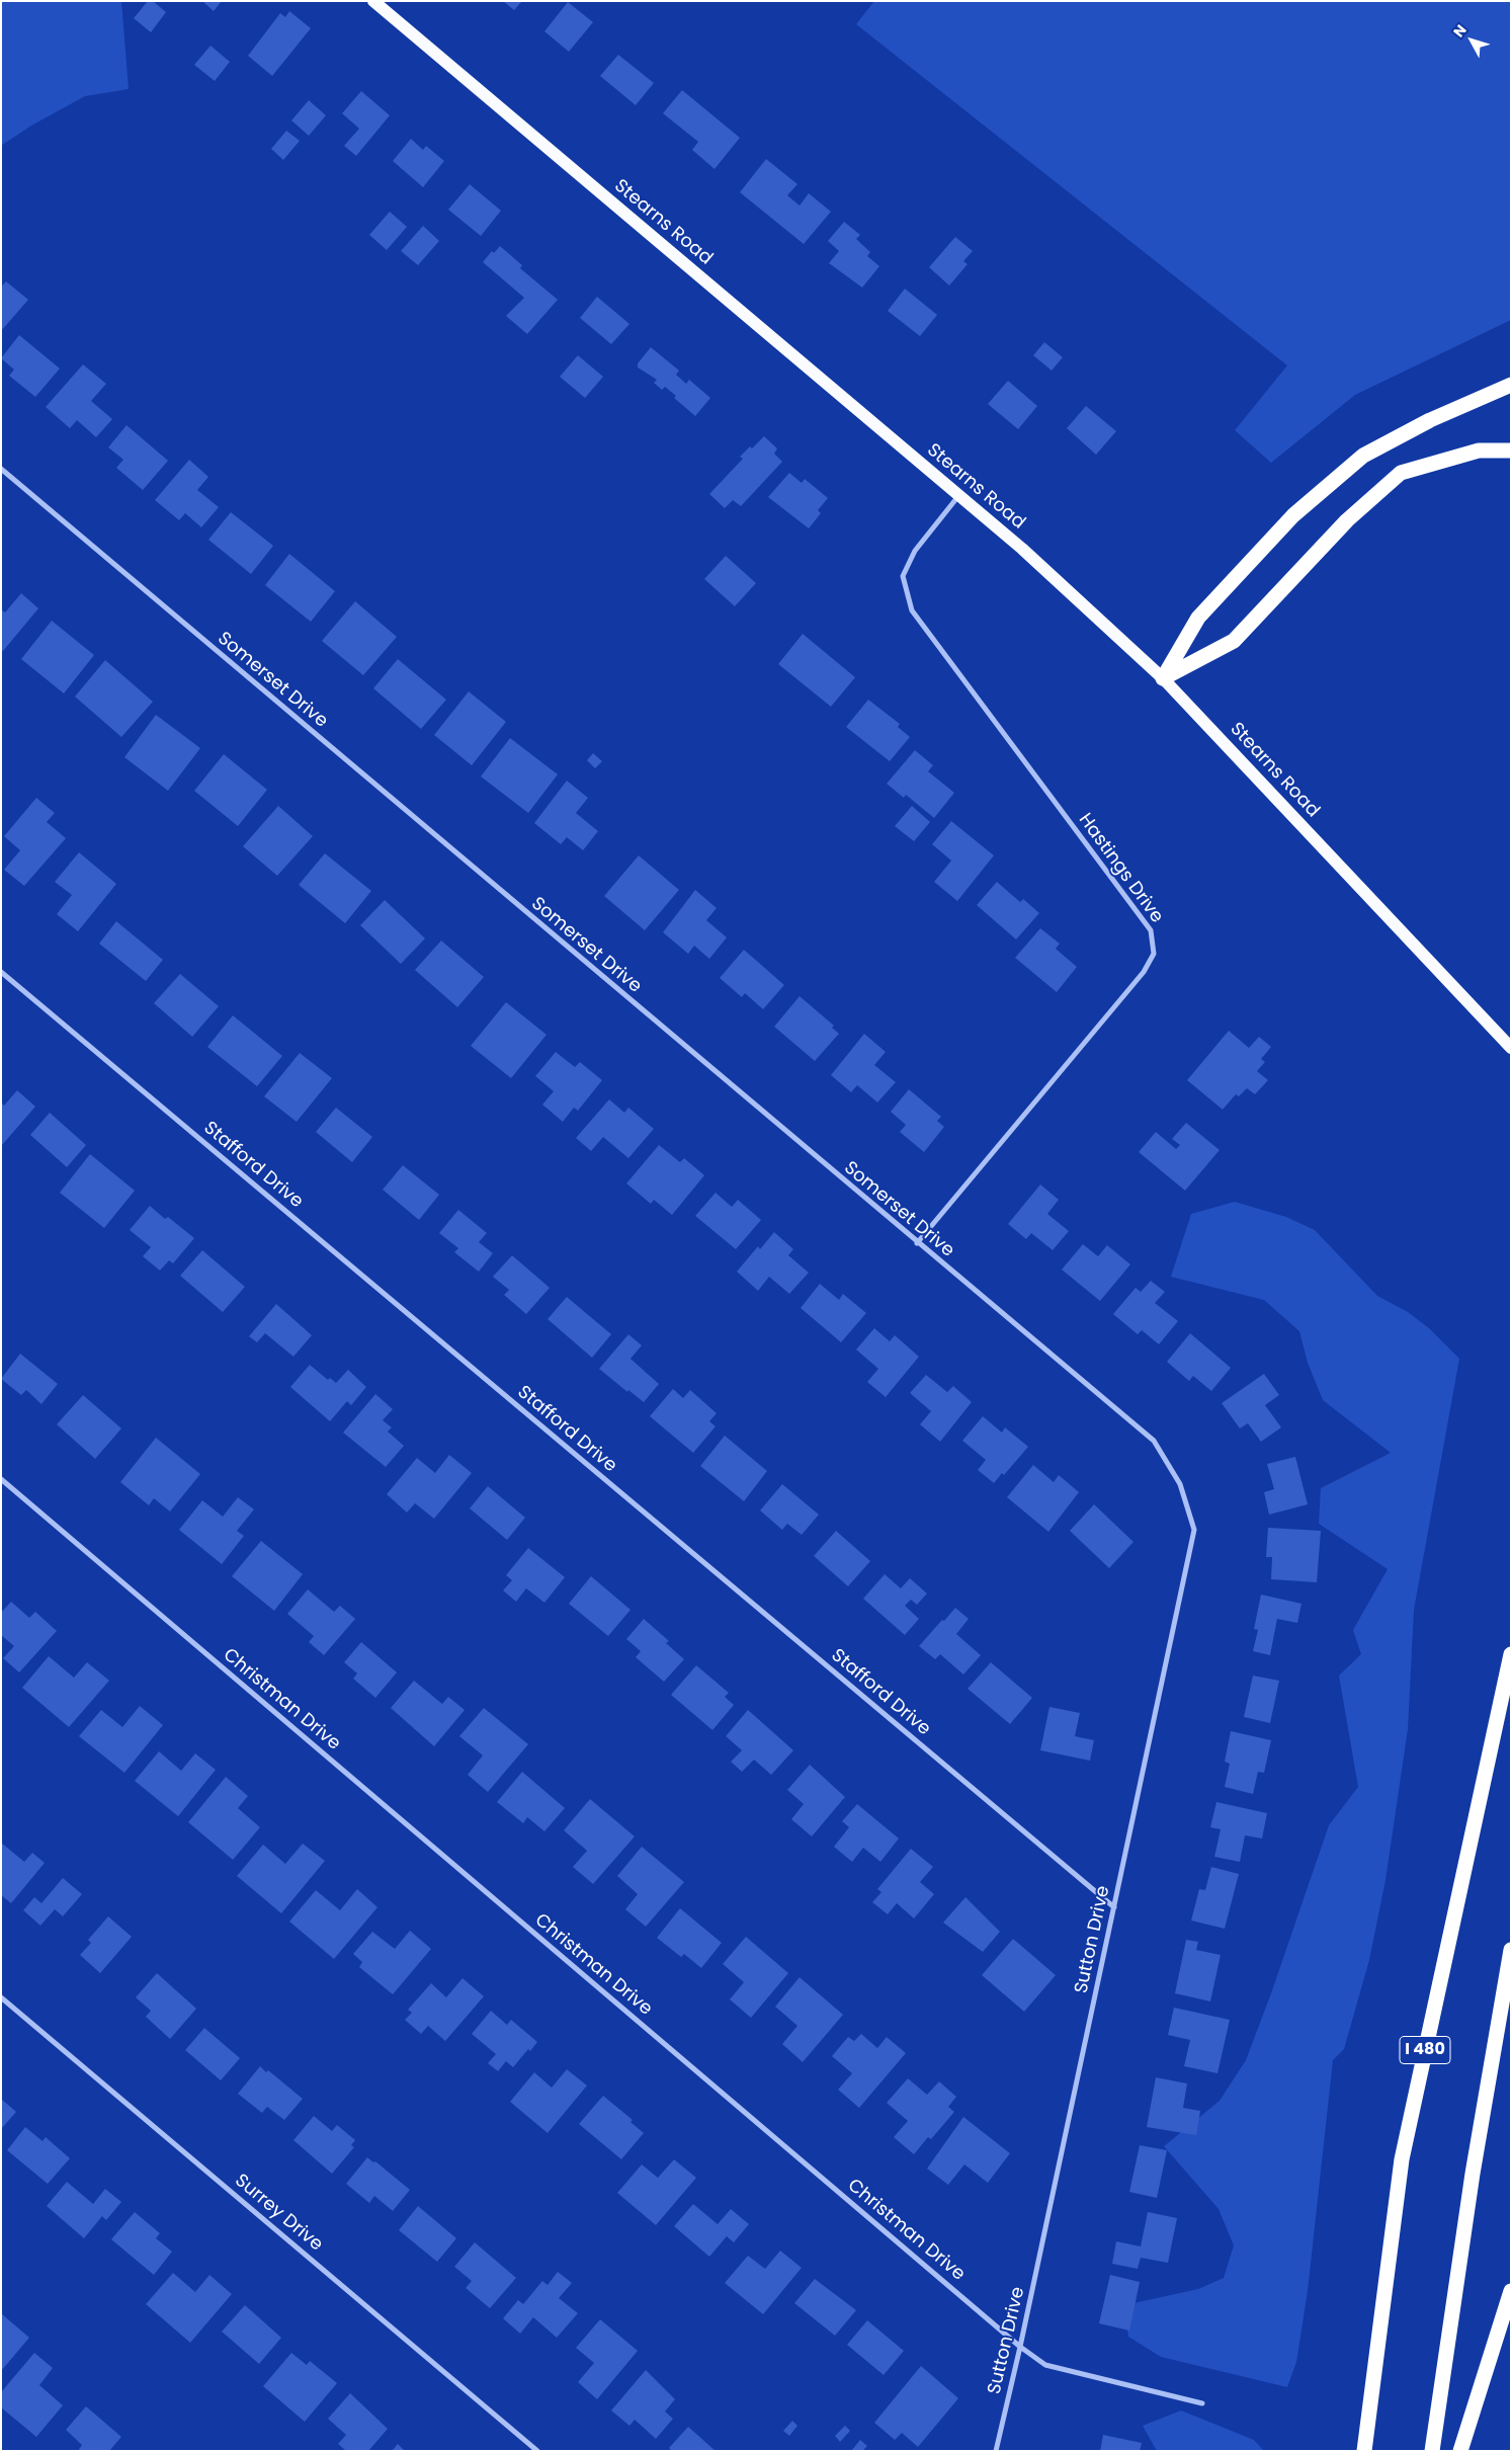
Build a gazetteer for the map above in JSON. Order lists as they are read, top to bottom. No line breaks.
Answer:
{"streets":{"highway":["I 480"],"main road":["Stearns Road"],"street":["Somerset Drive","Hastings Drive","Stafford Drive","Christman Drive","Sutton Drive","Surrey Drive"]},"crossings":[["Stearns Road","Hastings Drive"],["Somerset Drive","Hastings Drive"],["Somerset Drive","Sutton Drive"],["Stafford Drive","Sutton Drive"],["Christman Drive","Sutton Drive"]],"north":"top left"}
